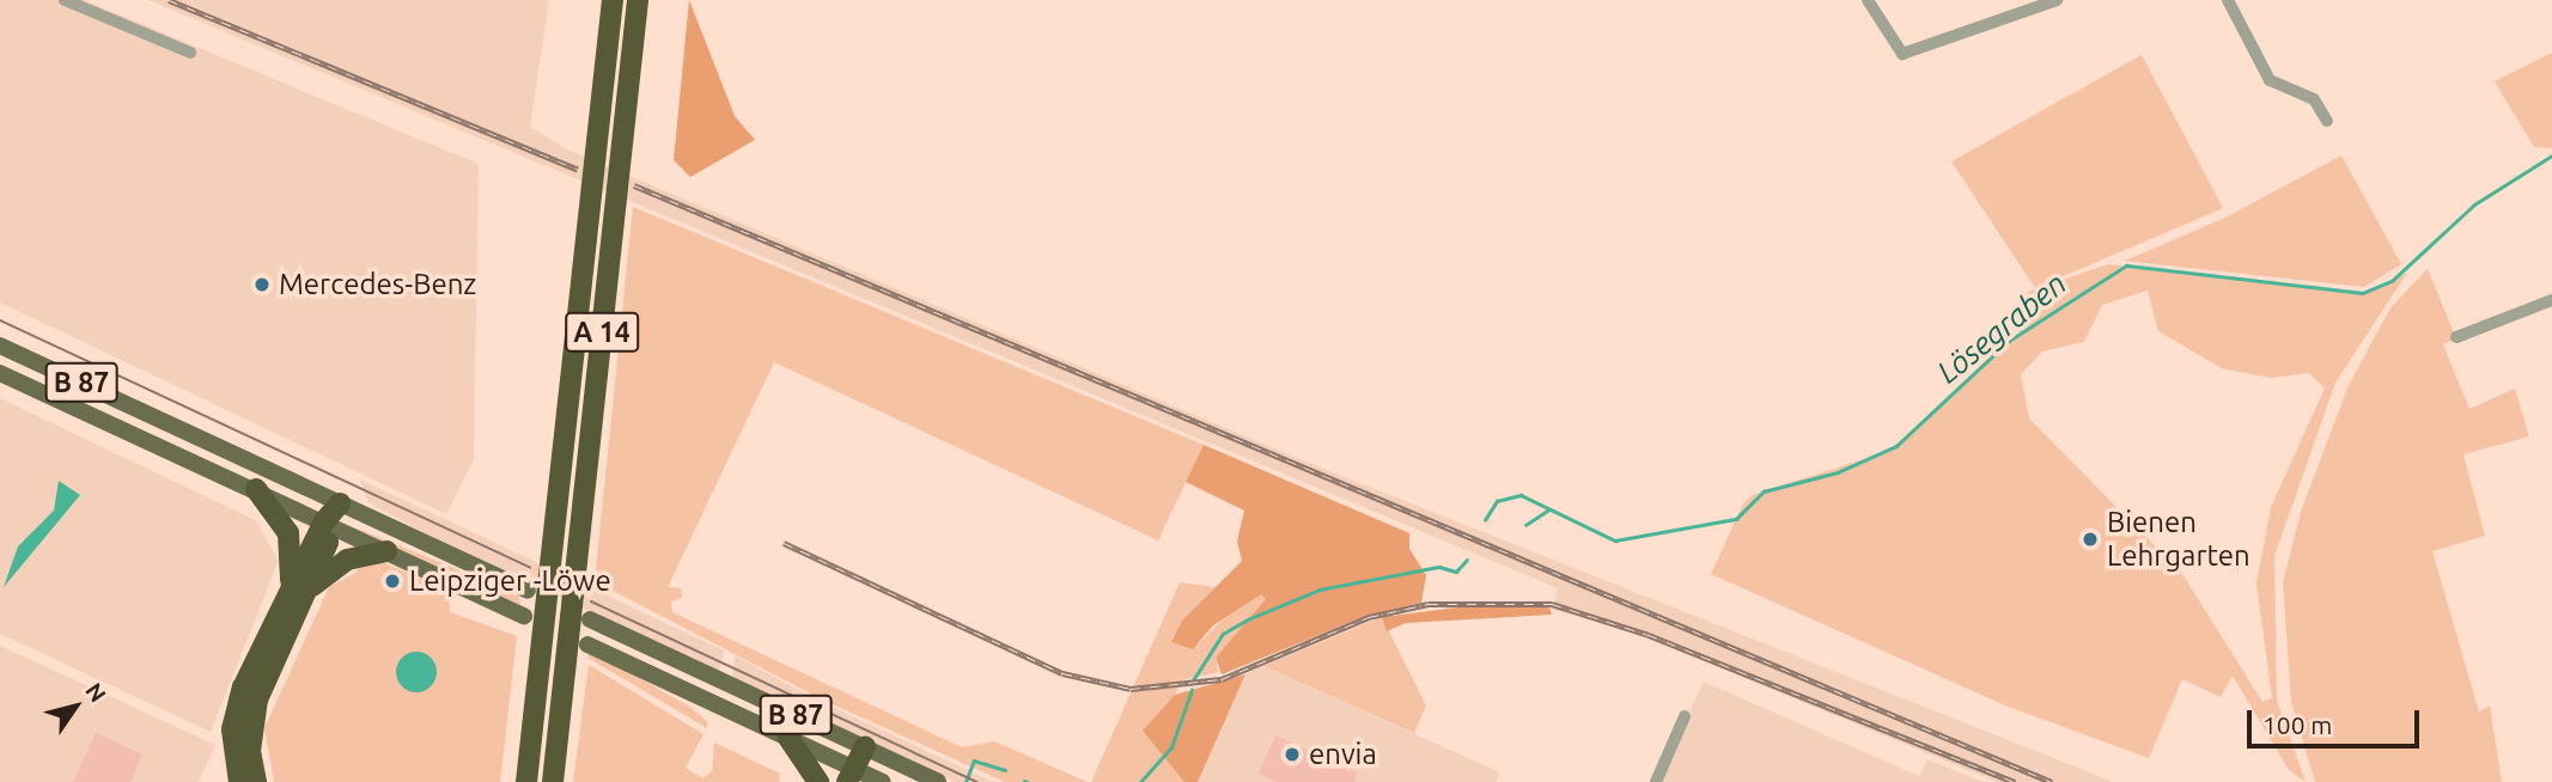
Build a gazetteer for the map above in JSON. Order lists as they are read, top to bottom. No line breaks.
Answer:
{"streets":{"highway":["A 14"],"main road":["B 87"]},"water":["Lösegraben"],"places":["Mercedes-Benz","Bienen Lehrgarten","Leipziger -Löwe","envia"],"scale_bar":"100 m","north":"top right"}
